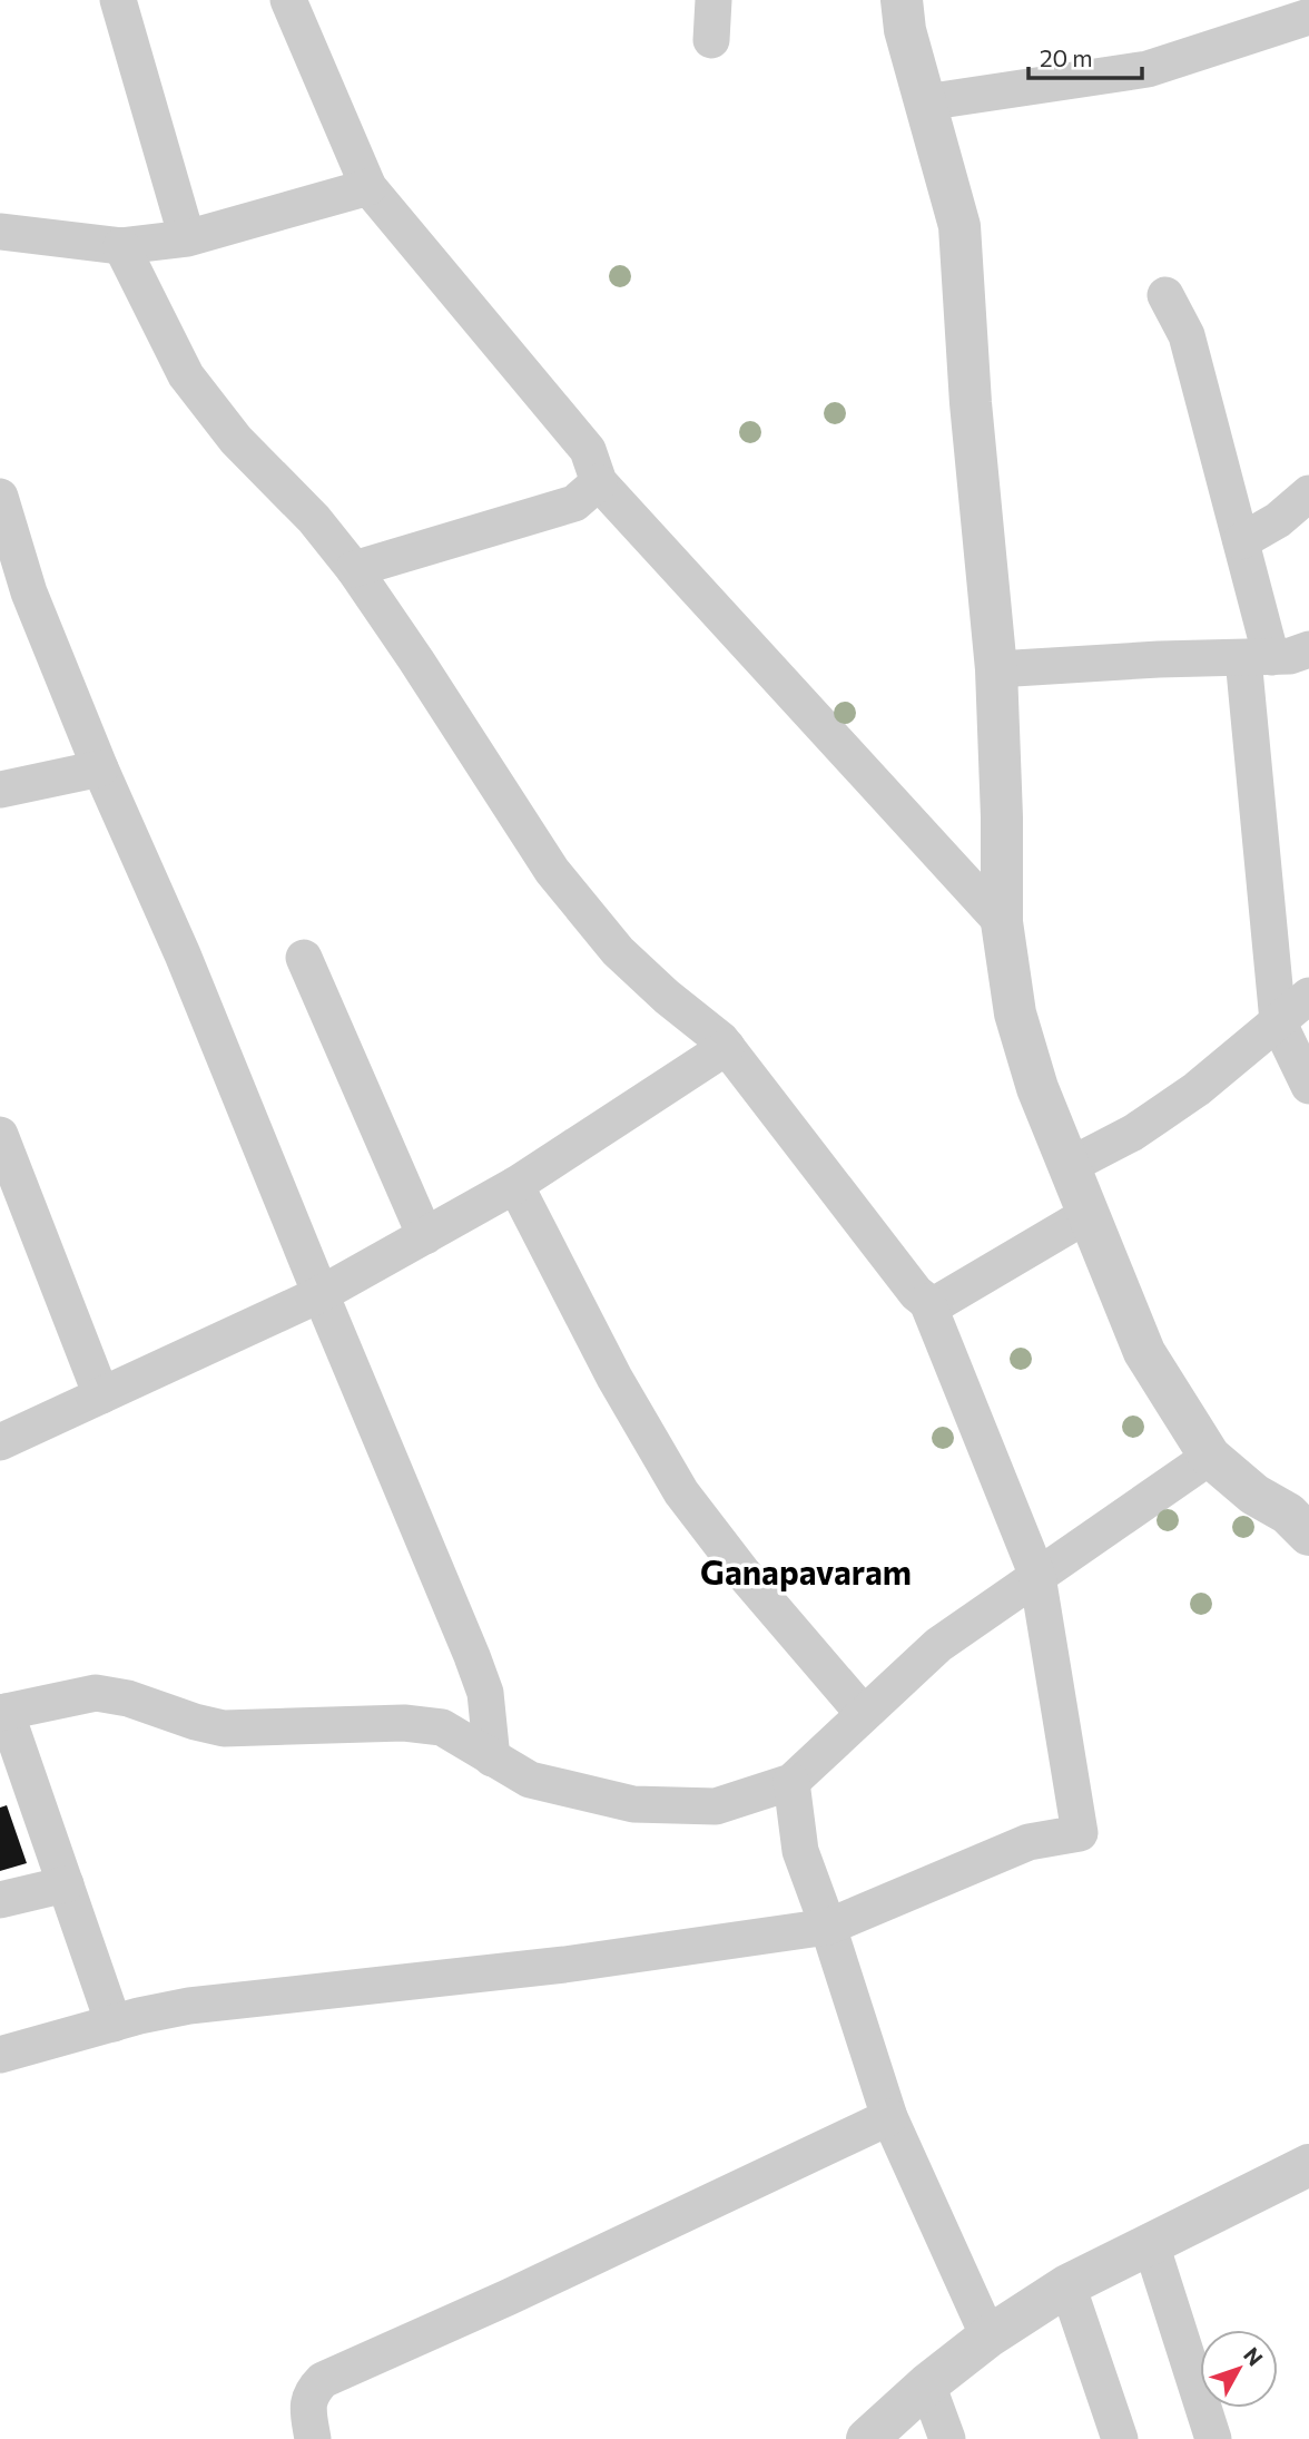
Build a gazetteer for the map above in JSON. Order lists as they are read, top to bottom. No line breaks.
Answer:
{"districts":["Ganapavaram"],"scale_bar":"20 m","north":"top right"}
